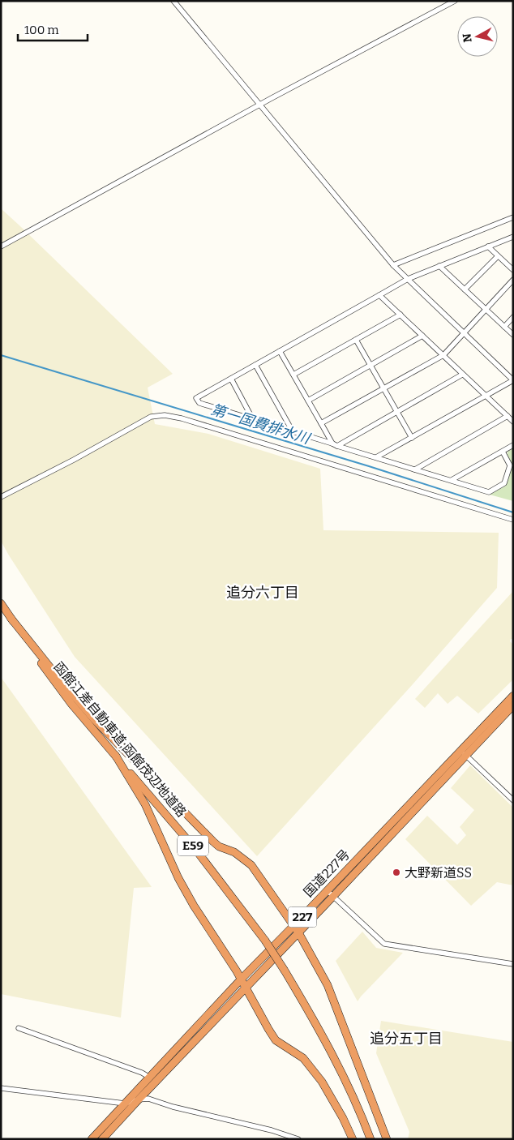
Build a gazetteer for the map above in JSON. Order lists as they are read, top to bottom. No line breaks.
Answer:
{"streets":{"highway":["函館江差自動車道;函館茂辺地道路","E59","国道227号","227"]},"districts":["追分六丁目","追分五丁目"],"water":["第一国費排水川"],"places":["大野新道SS"],"scale_bar":"100 m","north":"left"}
